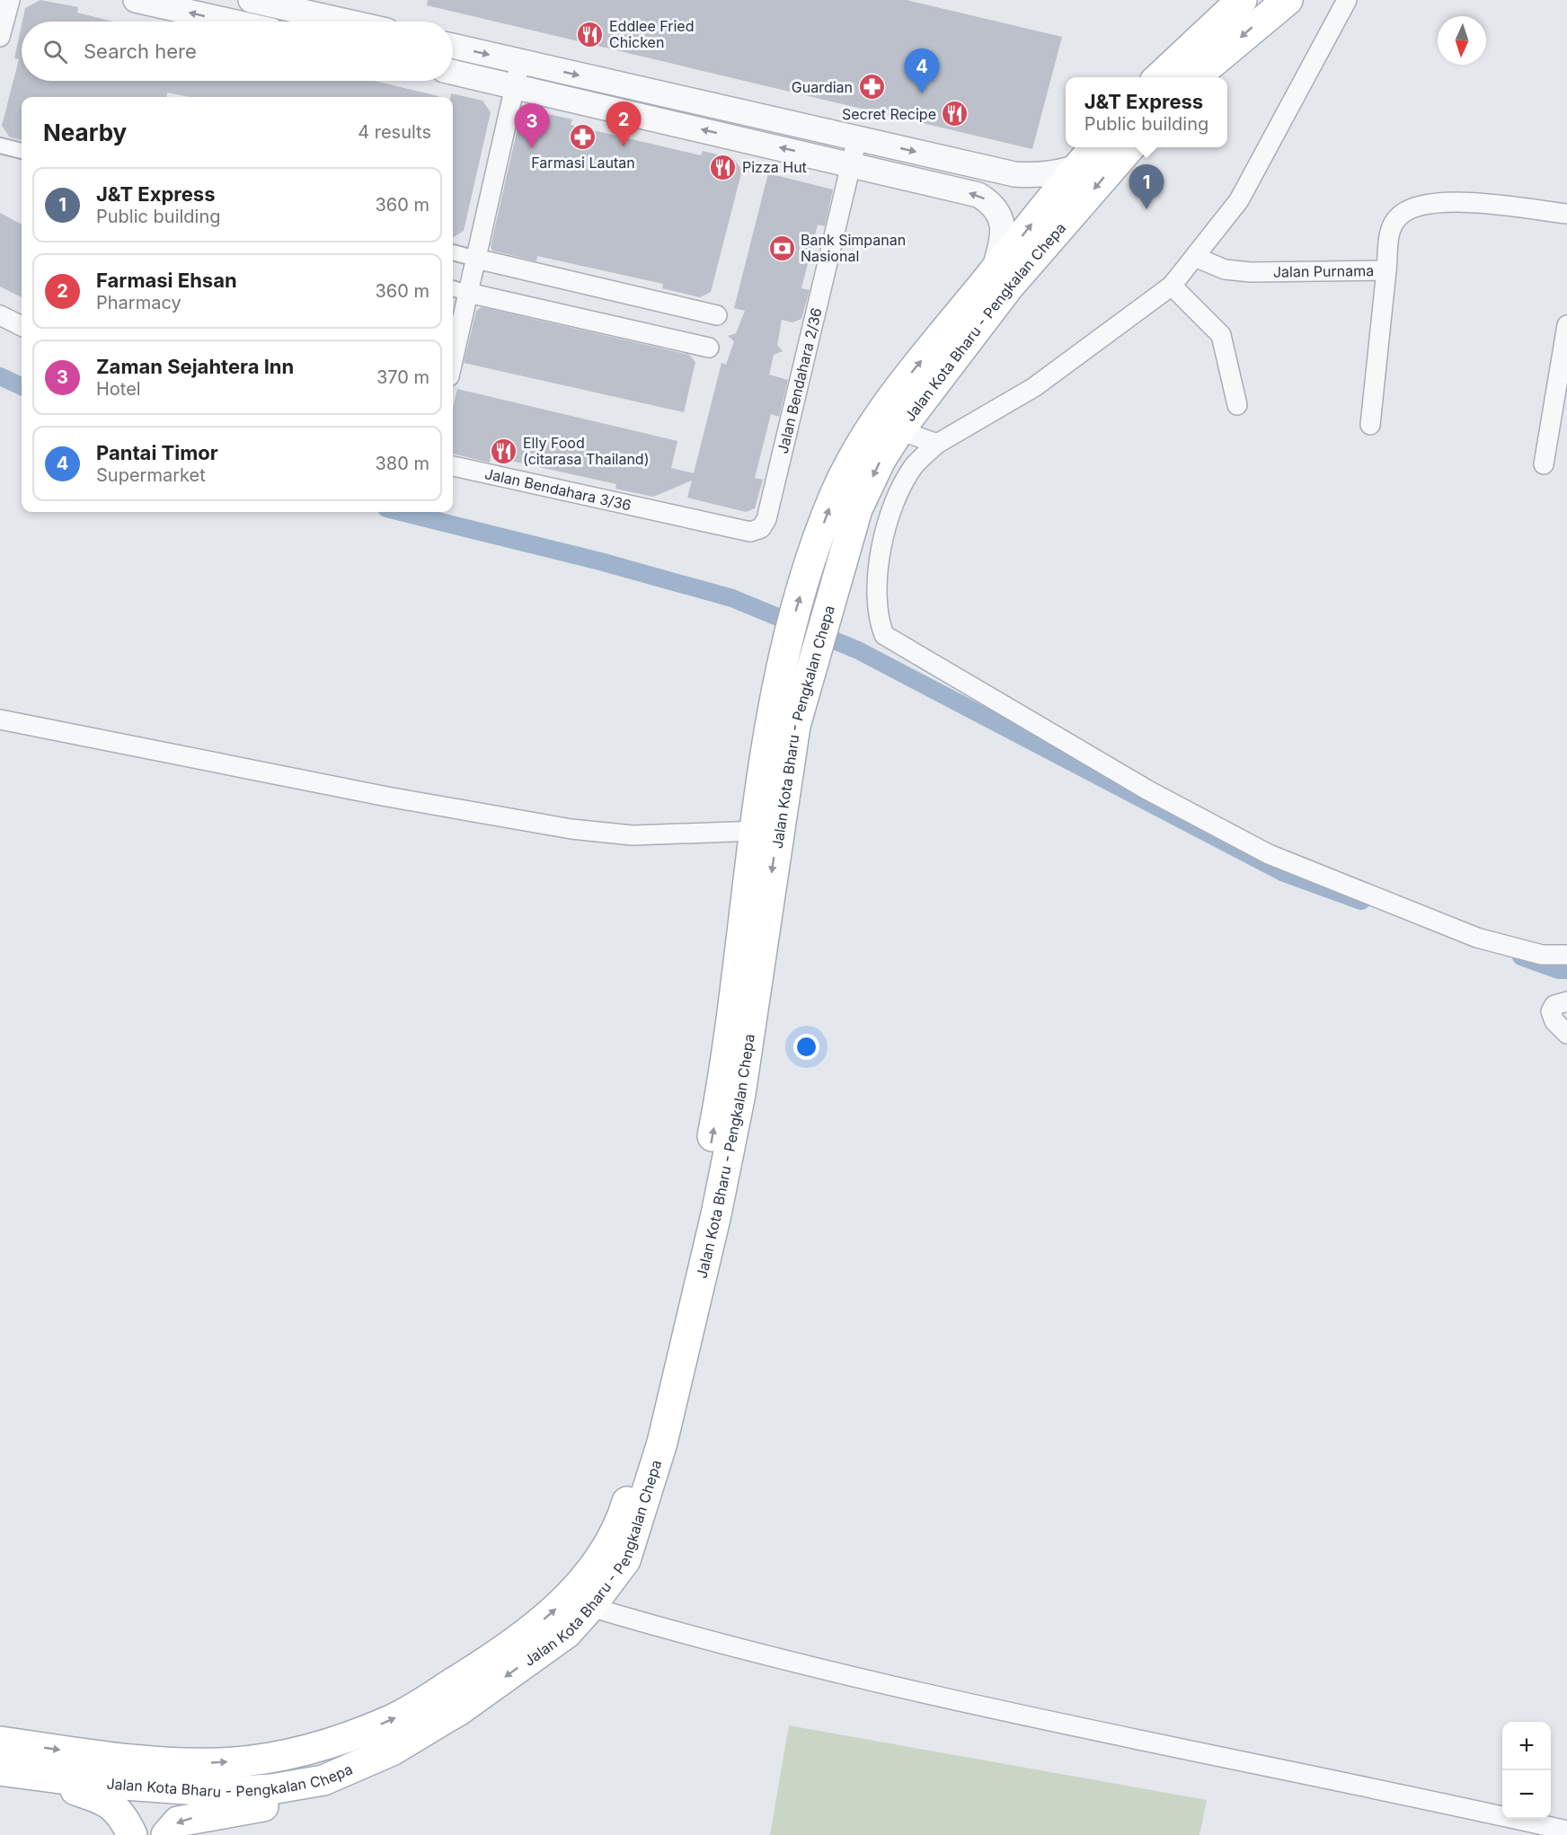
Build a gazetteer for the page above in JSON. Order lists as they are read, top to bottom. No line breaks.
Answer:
{"streets":{"main road":["Jalan Kota Bharu - Pengkalan Chepa"],"street":["Jalan Purnama","Jalan Bendahara 2/36","Jalan Bendahara 3/36"]},"crossings":[["Jalan Bendahara 2/36","Jalan Bendahara 3/36"]],"places":{"restaurant":["Eddlee Fried Chicken","Secret Recipe","Pizza Hut","Elly Food (citarasa Thailand)"],"pharmacy":["Guardian","Farmasi Lautan"],"bank":["Bank Simpanan Nasional"]},"north":"bottom","page":{"search":"Search here","pins":["4","2","3","1"],"popup":["J&T Express","Public building"],"heading":["Nearby","4 results"],"list":[{"mark":"1","name":"J&T Express","note":"Public building","value":"360 m"},{"mark":"2","name":"Farmasi Ehsan","note":"Pharmacy","value":"360 m"},{"mark":"3","name":"Zaman Sejahtera Inn","note":"Hotel","value":"370 m"},{"mark":"4","name":"Pantai Timor","note":"Supermarket","value":"380 m"}],"map_buttons":["+","−"]}}
